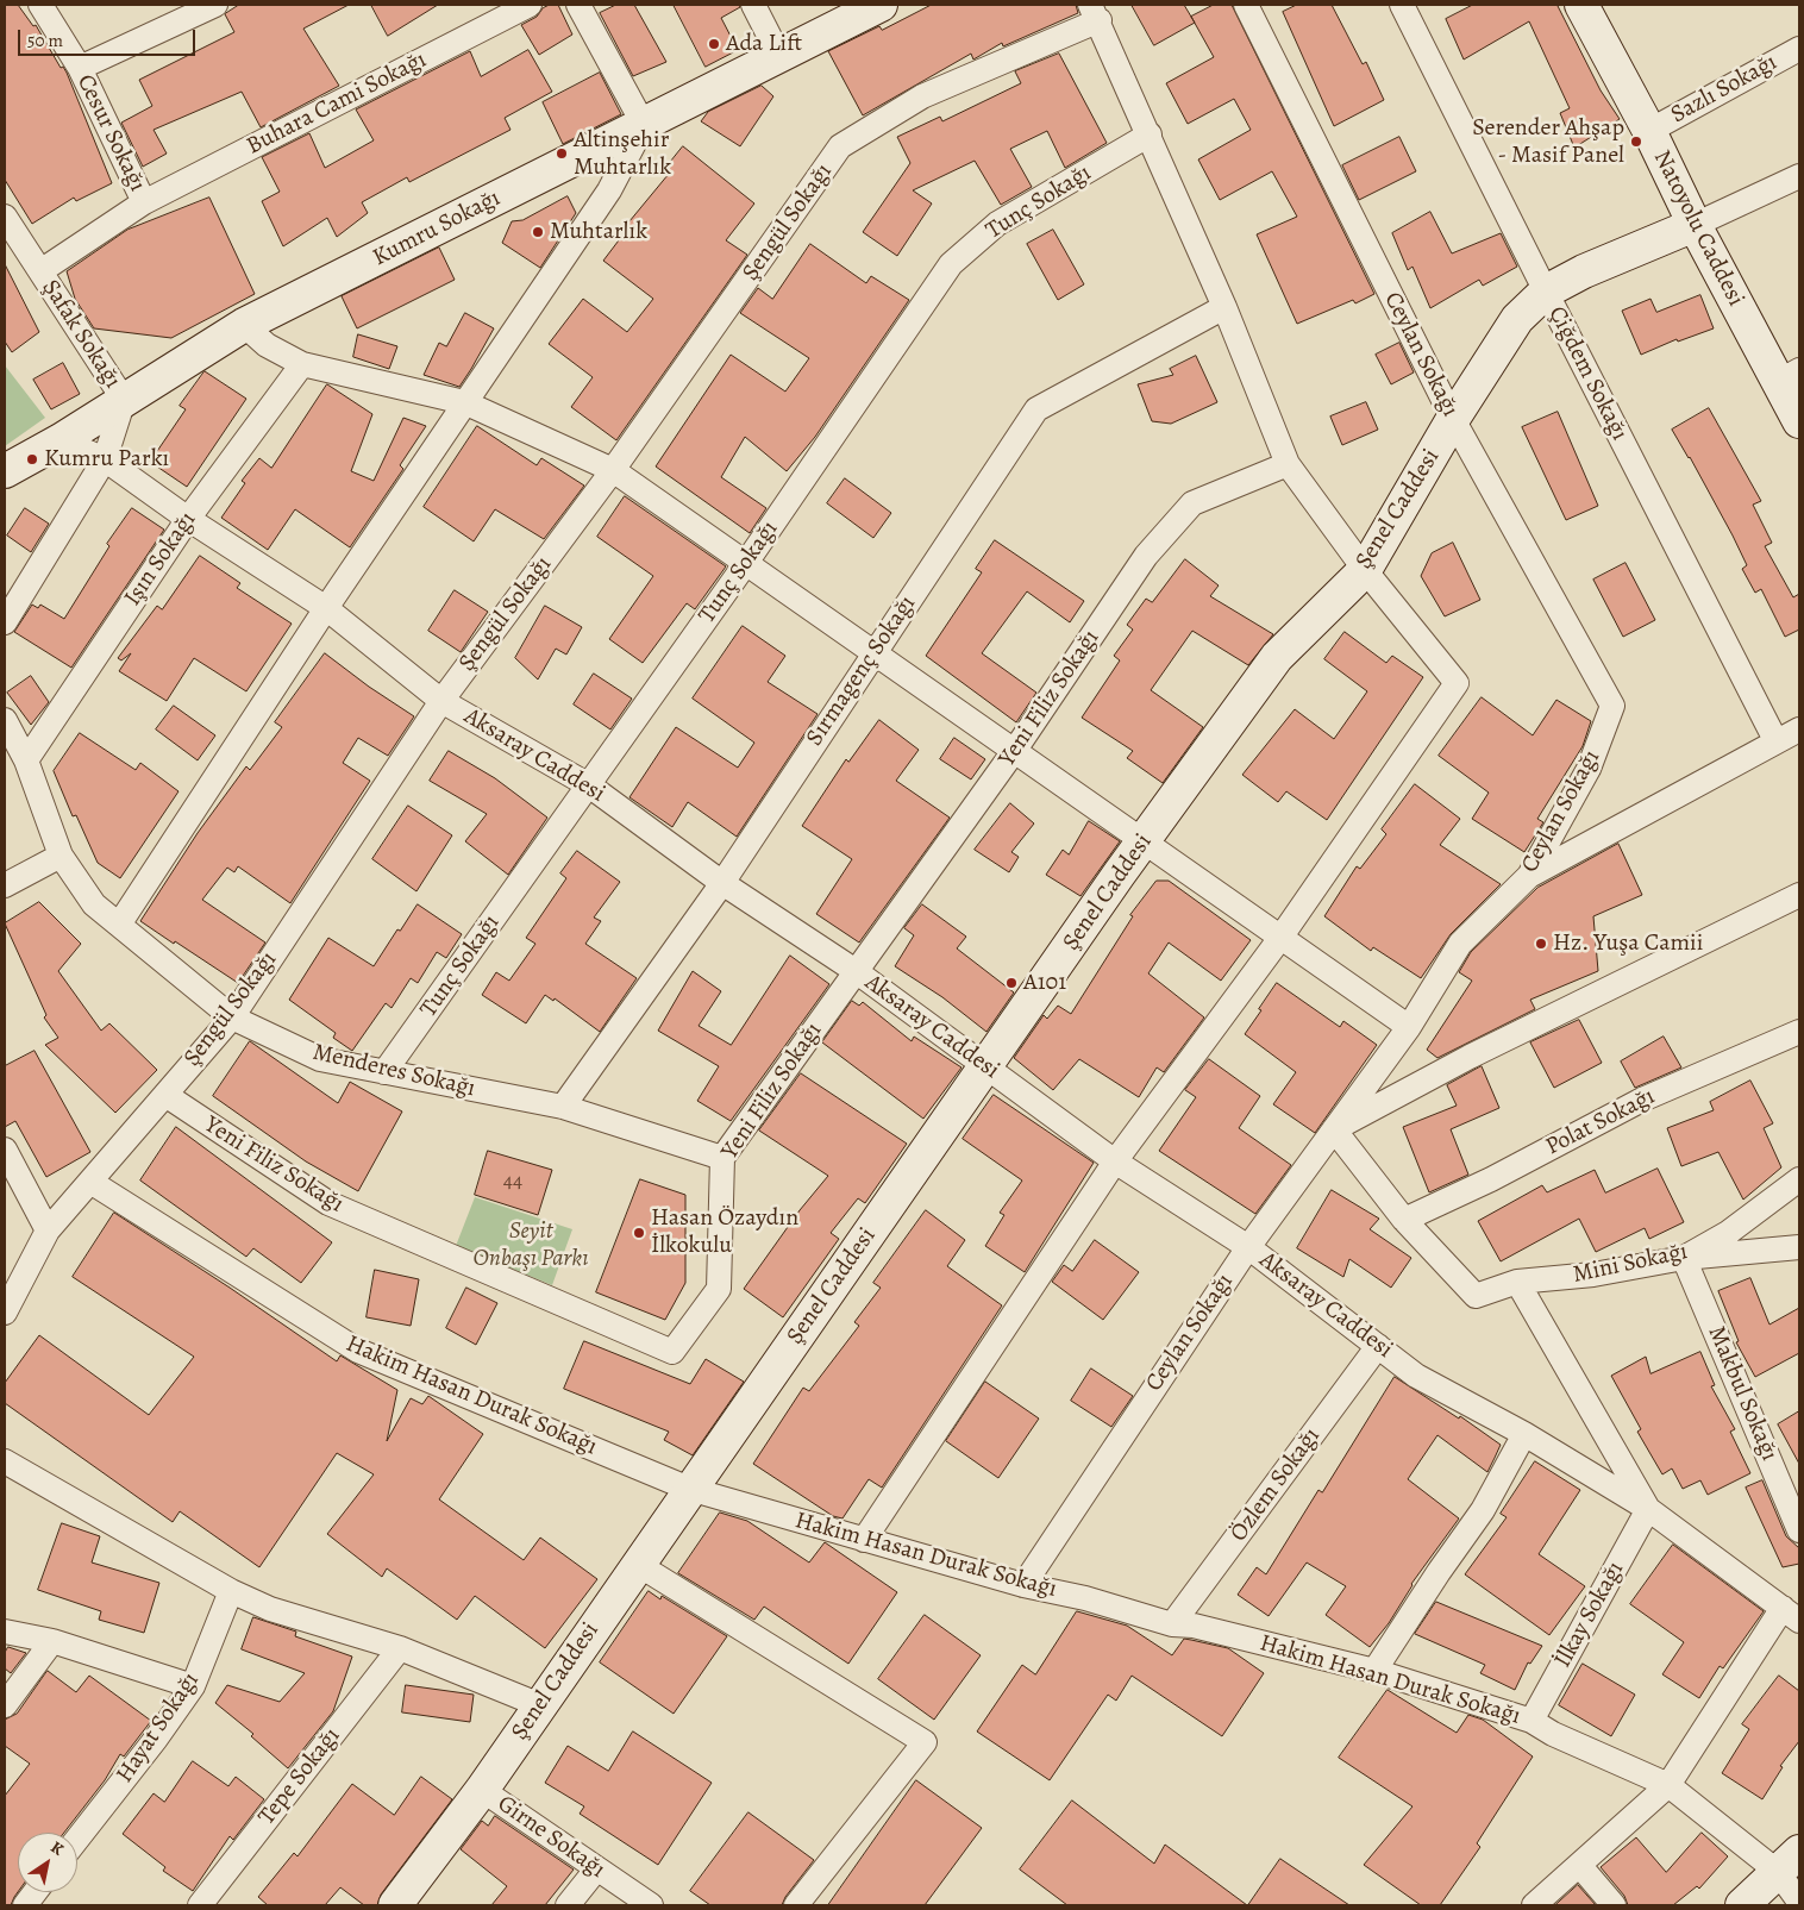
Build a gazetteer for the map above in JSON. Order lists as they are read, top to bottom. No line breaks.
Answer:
{"streets":{"street":["Sazlı Sokağı","Buhara Cami Sokağı","Cesur Sokağı","Tunç Sokağı","Şengül Sokağı","Kumru Sokağı","Natoyolu Caddesi","Şafak Sokağı","Ceylan Sokağı","Çiğdem Sokağı","Şenel Caddesi","Işın Sokağı","Sırmagenç Sokağı","Yeni Filiz Sokağı","Aksaray Caddesi","Menderes Sokağı","Polat Sokağı","Mini Sokağı","Makbul Sokağı","Hakim Hasan Durak Sokağı","Özlem Sokağı","İlkay Sokağı","Hayat Sokağı","Tepe Sokağı","Girne Sokağı"]},"crossings":[["Sazlı Sokağı","Natoyolu Caddesi"],["Buhara Cami Sokağı","Cesur Sokağı"],["Buhara Cami Sokağı","Şafak Sokağı"],["Tunç Sokağı","Aksaray Caddesi"],["Tunç Sokağı","Menderes Sokağı"],["Şengül Sokağı","Yeni Filiz Sokağı"],["Şengül Sokağı","Aksaray Caddesi"],["Şengül Sokağı","Menderes Sokağı"],["Şengül Sokağı","Hakim Hasan Durak Sokağı"],["Kumru Sokağı","Şafak Sokağı"],["Kumru Sokağı","Aksaray Caddesi"],["Natoyolu Caddesi","Şenel Caddesi"],["Şafak Sokağı","Aksaray Caddesi"],["Ceylan Sokağı","Şenel Caddesi"],["Ceylan Sokağı","Aksaray Caddesi"],["Ceylan Sokağı","Hakim Hasan Durak Sokağı"],["Çiğdem Sokağı","Şenel Caddesi"],["Şenel Caddesi","Aksaray Caddesi"],["Şenel Caddesi","Hakim Hasan Durak Sokağı"],["Şenel Caddesi","Girne Sokağı"],["Işın Sokağı","Aksaray Caddesi"],["Işın Sokağı","Menderes Sokağı"],["Sırmagenç Sokağı","Aksaray Caddesi"],["Sırmagenç Sokağı","Menderes Sokağı"],["Yeni Filiz Sokağı","Aksaray Caddesi"],["Yeni Filiz Sokağı","Menderes Sokağı"],["Aksaray Caddesi","Özlem Sokağı"],["Aksaray Caddesi","İlkay Sokağı"],["Polat Sokağı","Mini Sokağı"],["Mini Sokağı","Makbul Sokağı"],["Hakim Hasan Durak Sokağı","Özlem Sokağı"],["Hakim Hasan Durak Sokağı","İlkay Sokağı"]],"parks":["Seyit Onbaşı Parkı"],"places":["Ada Lift","Serender Ahşap - Masif Panel","Altinşehir Muhtarlık","Muhtarlık","Kumru Parkı","Hz. Yuşa Camii","A101","Hasan Özaydın İlkokulu"],"house_numbers":["44"],"scale_bar":"50 m","north":"top right"}
